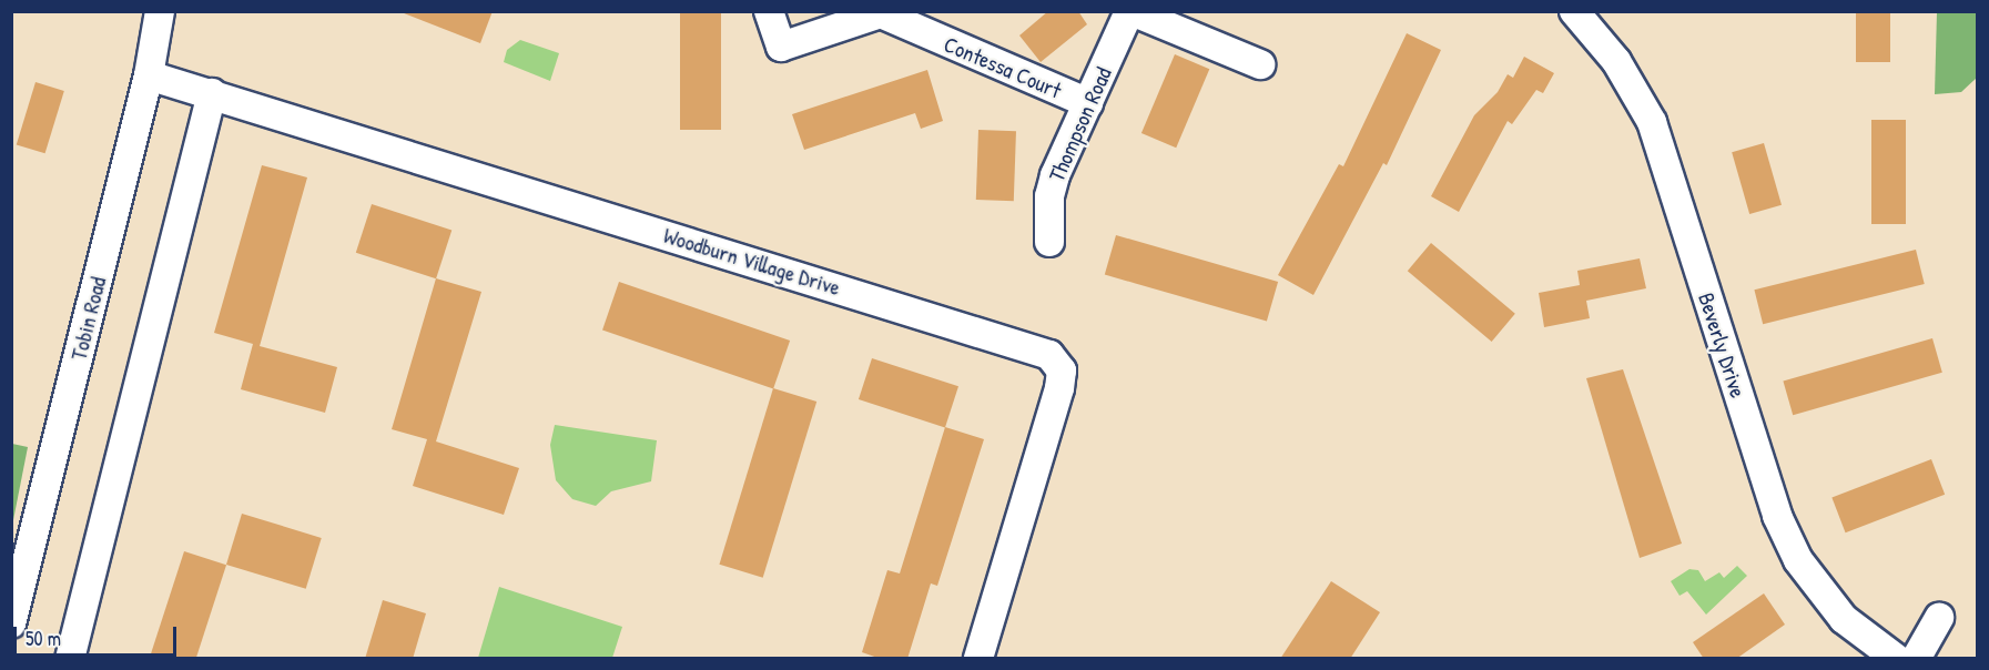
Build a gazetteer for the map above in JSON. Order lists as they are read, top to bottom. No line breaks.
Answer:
{"streets":{"street":["Contessa Court","Thompson Road","Woodburn Village Drive","Tobin Road","Beverly Drive"]},"crossings":[["Contessa Court","Thompson Road"],["Woodburn Village Drive","Tobin Road"]],"scale_bar":"50 m"}
